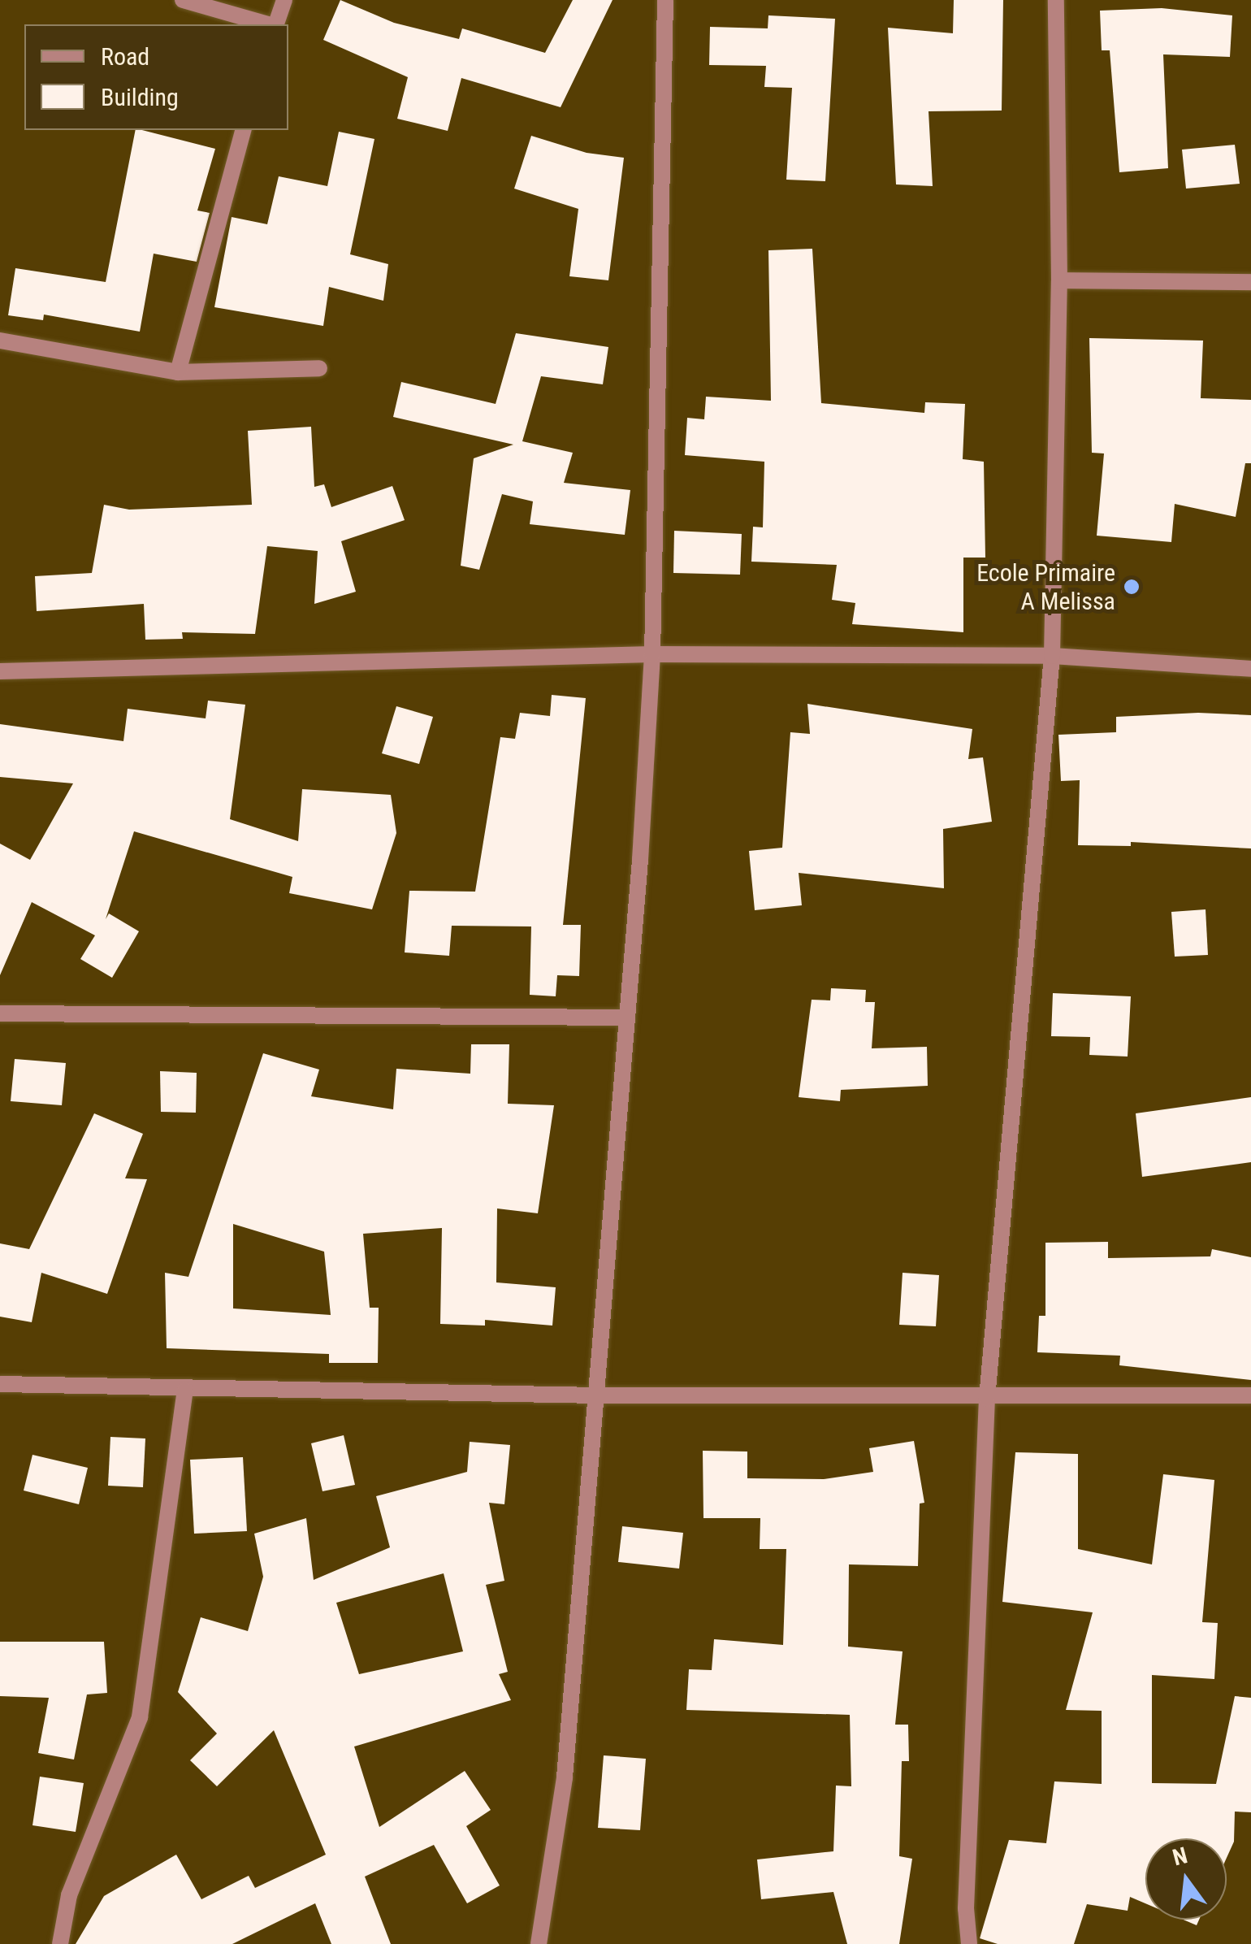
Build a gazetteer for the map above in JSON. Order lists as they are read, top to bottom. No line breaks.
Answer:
{"places":["Ecole Primaire A Melissa"],"legend":["Road","Building"],"north":"top"}
